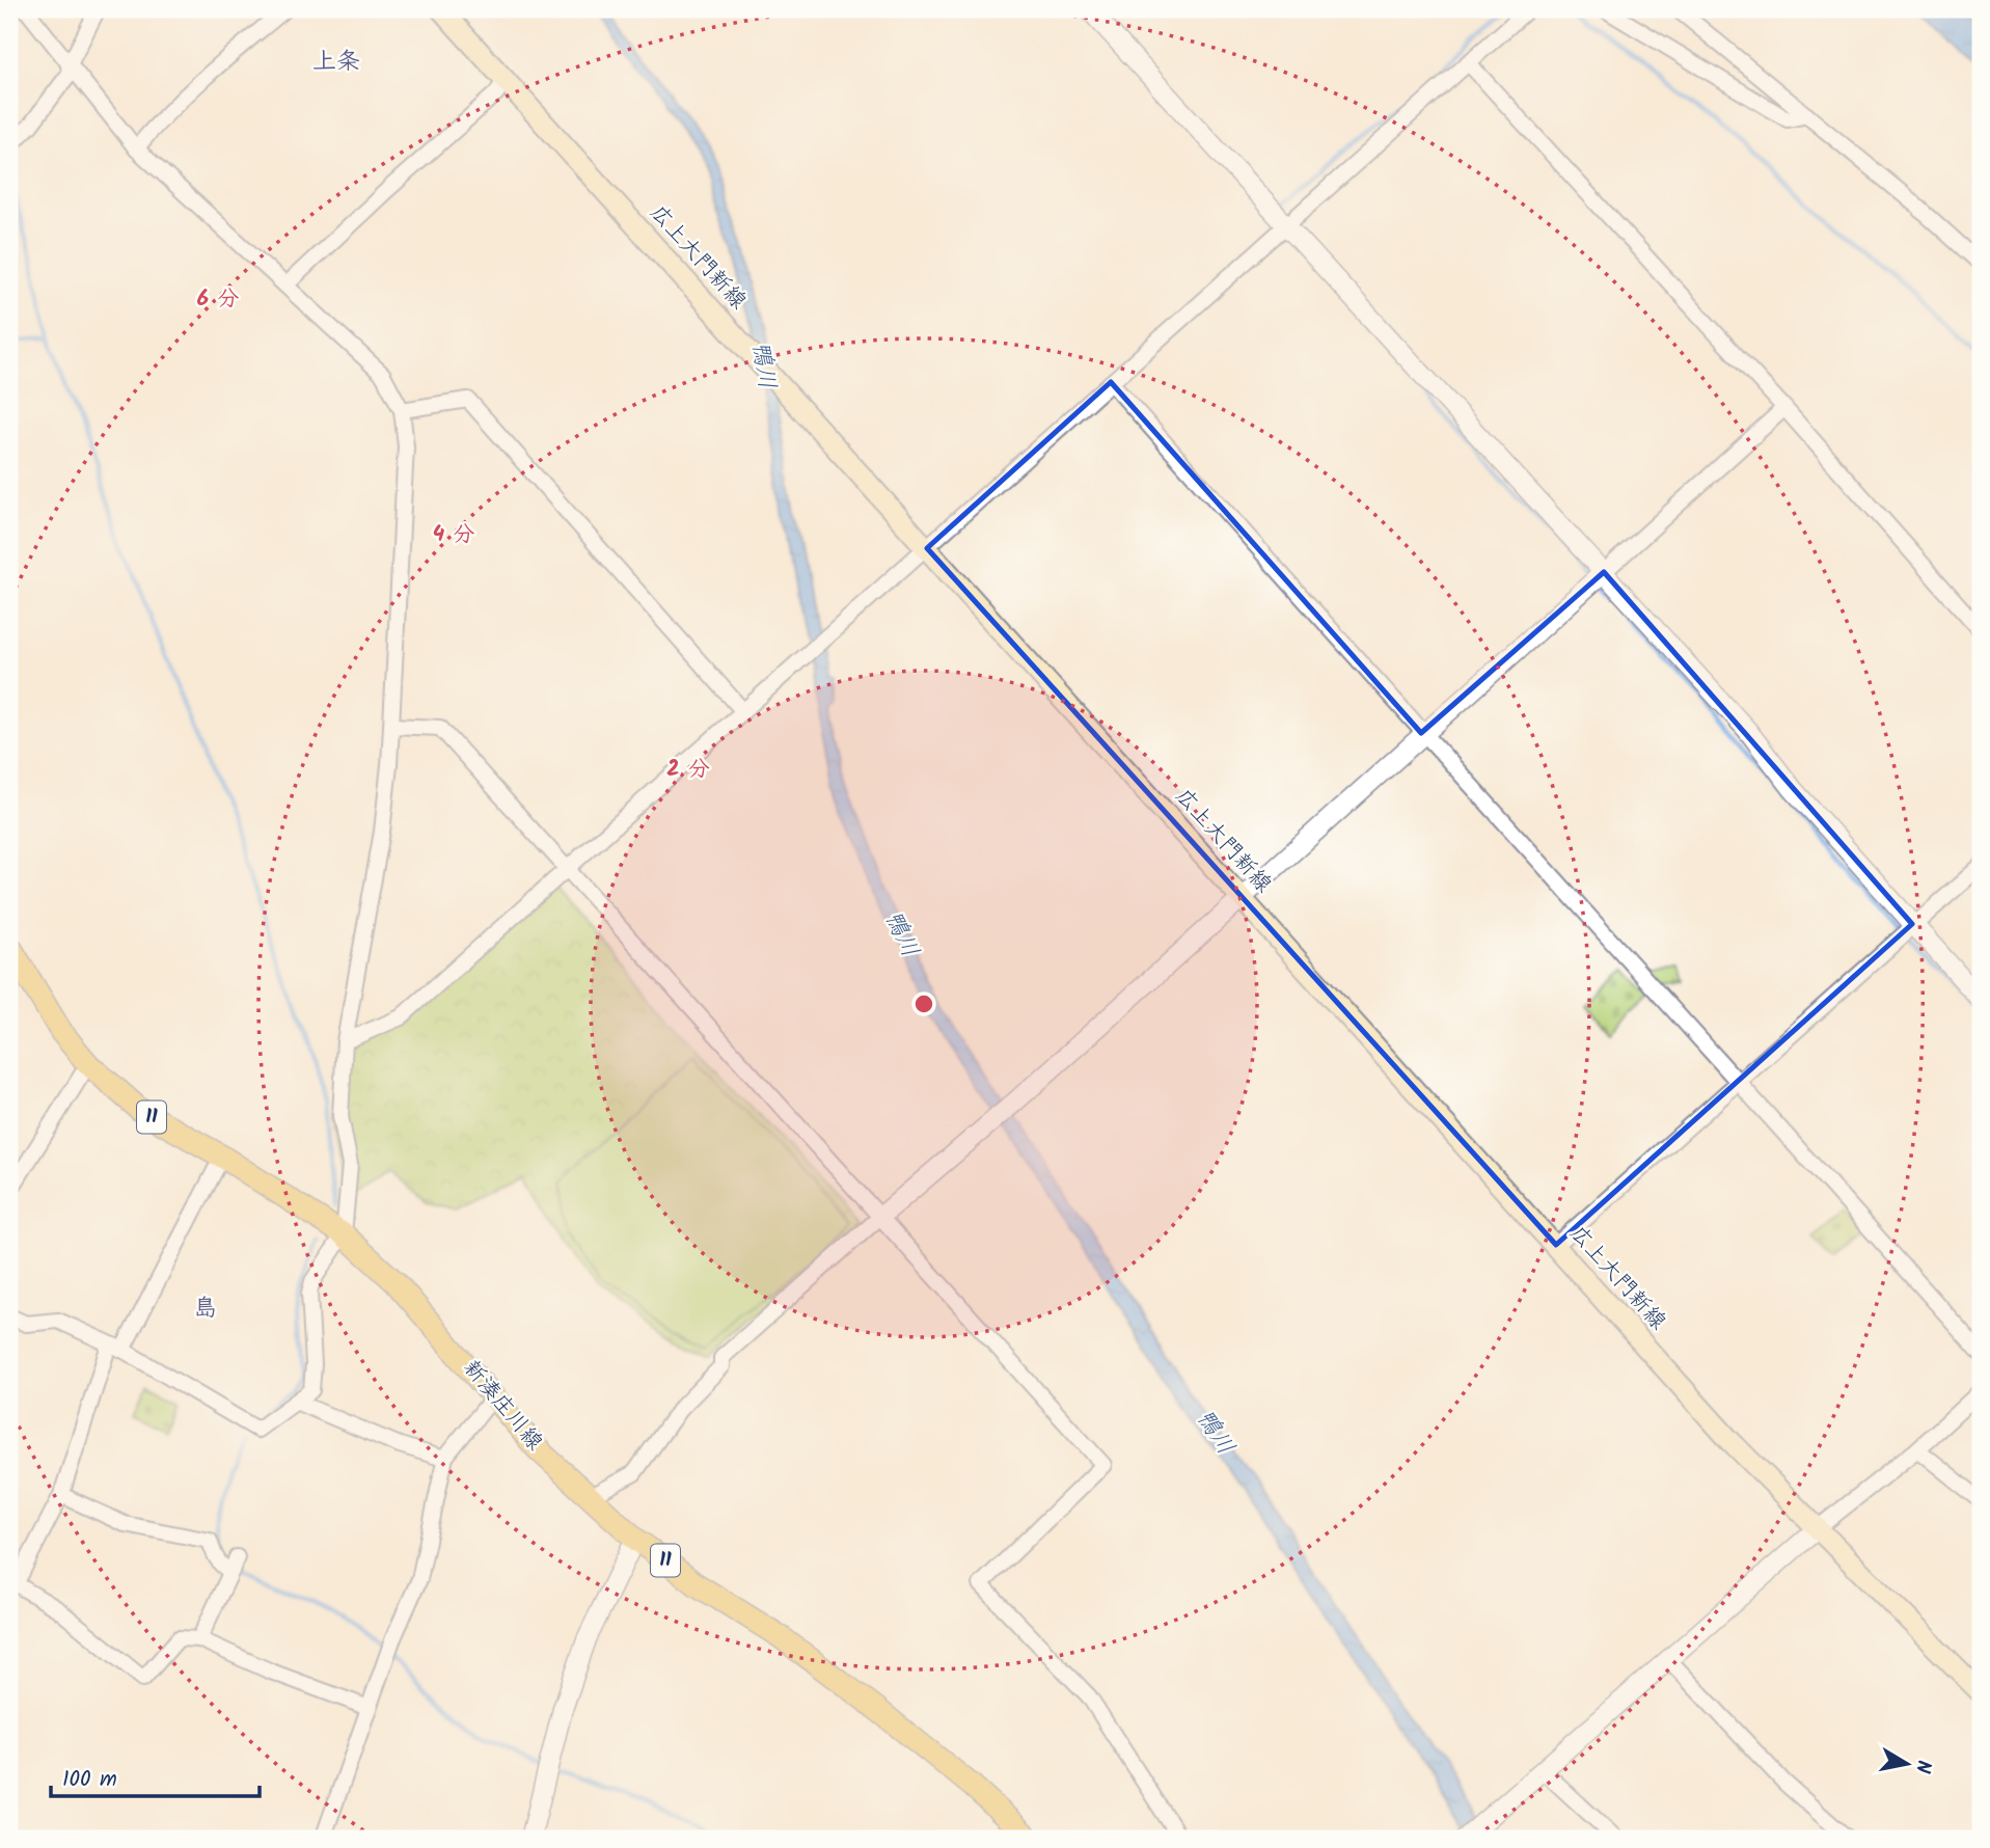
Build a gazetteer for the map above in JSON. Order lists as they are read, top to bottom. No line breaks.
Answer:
{"streets":{"main road":["広上大門新線","11","新湊庄川線"]},"districts":["上条","島"],"water":["鴨川"],"scale_bar":"100 m","north":"right","rings":["6 分","4 分","2 分"]}
